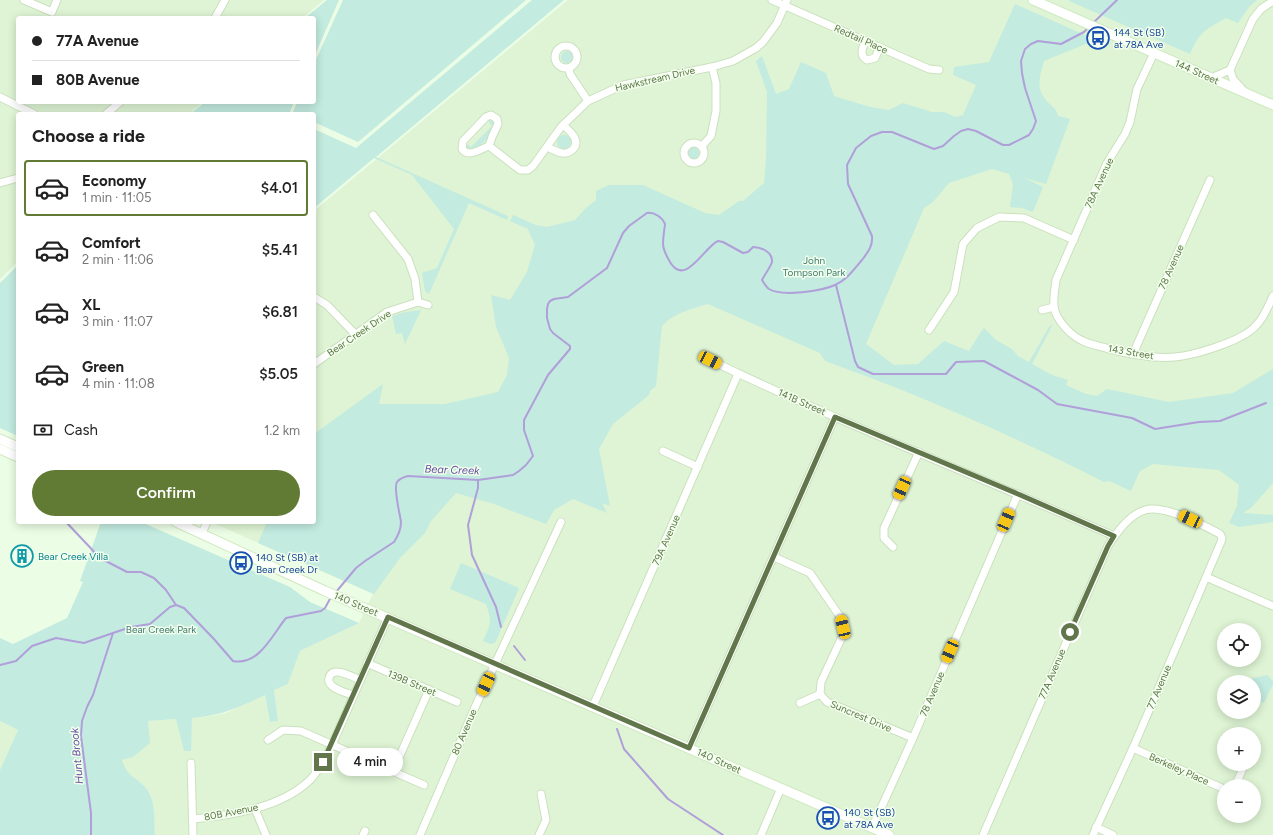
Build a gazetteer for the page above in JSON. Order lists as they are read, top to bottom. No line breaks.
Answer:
{"streets":{"main road":["144 Street","140 Street"],"street":["Redtail Place","Hawkstream Drive","78A Avenue","78 Avenue","Bear Creek Drive","143 Street","141B Street","79A Avenue","77A Avenue","139B Street","77 Avenue","Suncrest Drive","80 Avenue","Berkeley Place","80B Avenue"]},"crossings":[["Redtail Place","Hawkstream Drive"],["144 Street","78A Avenue"],["78A Avenue","143 Street"],["78 Avenue","143 Street"],["78 Avenue","141B Street"],["78 Avenue","140 Street"],["78 Avenue","Suncrest Drive"],["141B Street","79A Avenue"],["141B Street","77A Avenue"],["79A Avenue","140 Street"],["140 Street","80 Avenue"],["140 Street","80B Avenue"],["77A Avenue","77 Avenue"],["139B Street","80B Avenue"],["77 Avenue","Berkeley Place"]],"water":["Bear Creek","Hunt Brook"],"parks":["John Tompson Park","Bear Creek Park"],"places":{"bus stop":["144 St (SB) at 78A Ave","140 St (SB) at Bear Creek Dr","140 St (SB) at 78A Ave"],"building":["Bear Creek Villa"]},"page":{"banner":["77A Avenue","80B Avenue"],"heading":"Choose a ride","list":[{"name":"Economy","note":"1 min · 11:05","value":"$4.01"},{"name":"Comfort","note":"2 min · 11:06","value":"$5.41"},{"name":"XL","note":"3 min · 11:07","value":"$6.81"},{"name":"Green","note":"4 min · 11:08","value":"$5.05"}],"pay":["Cash","1.2 km"],"buttons":"Confirm","map_buttons":["+","−"],"bubble":"4 min"}}
